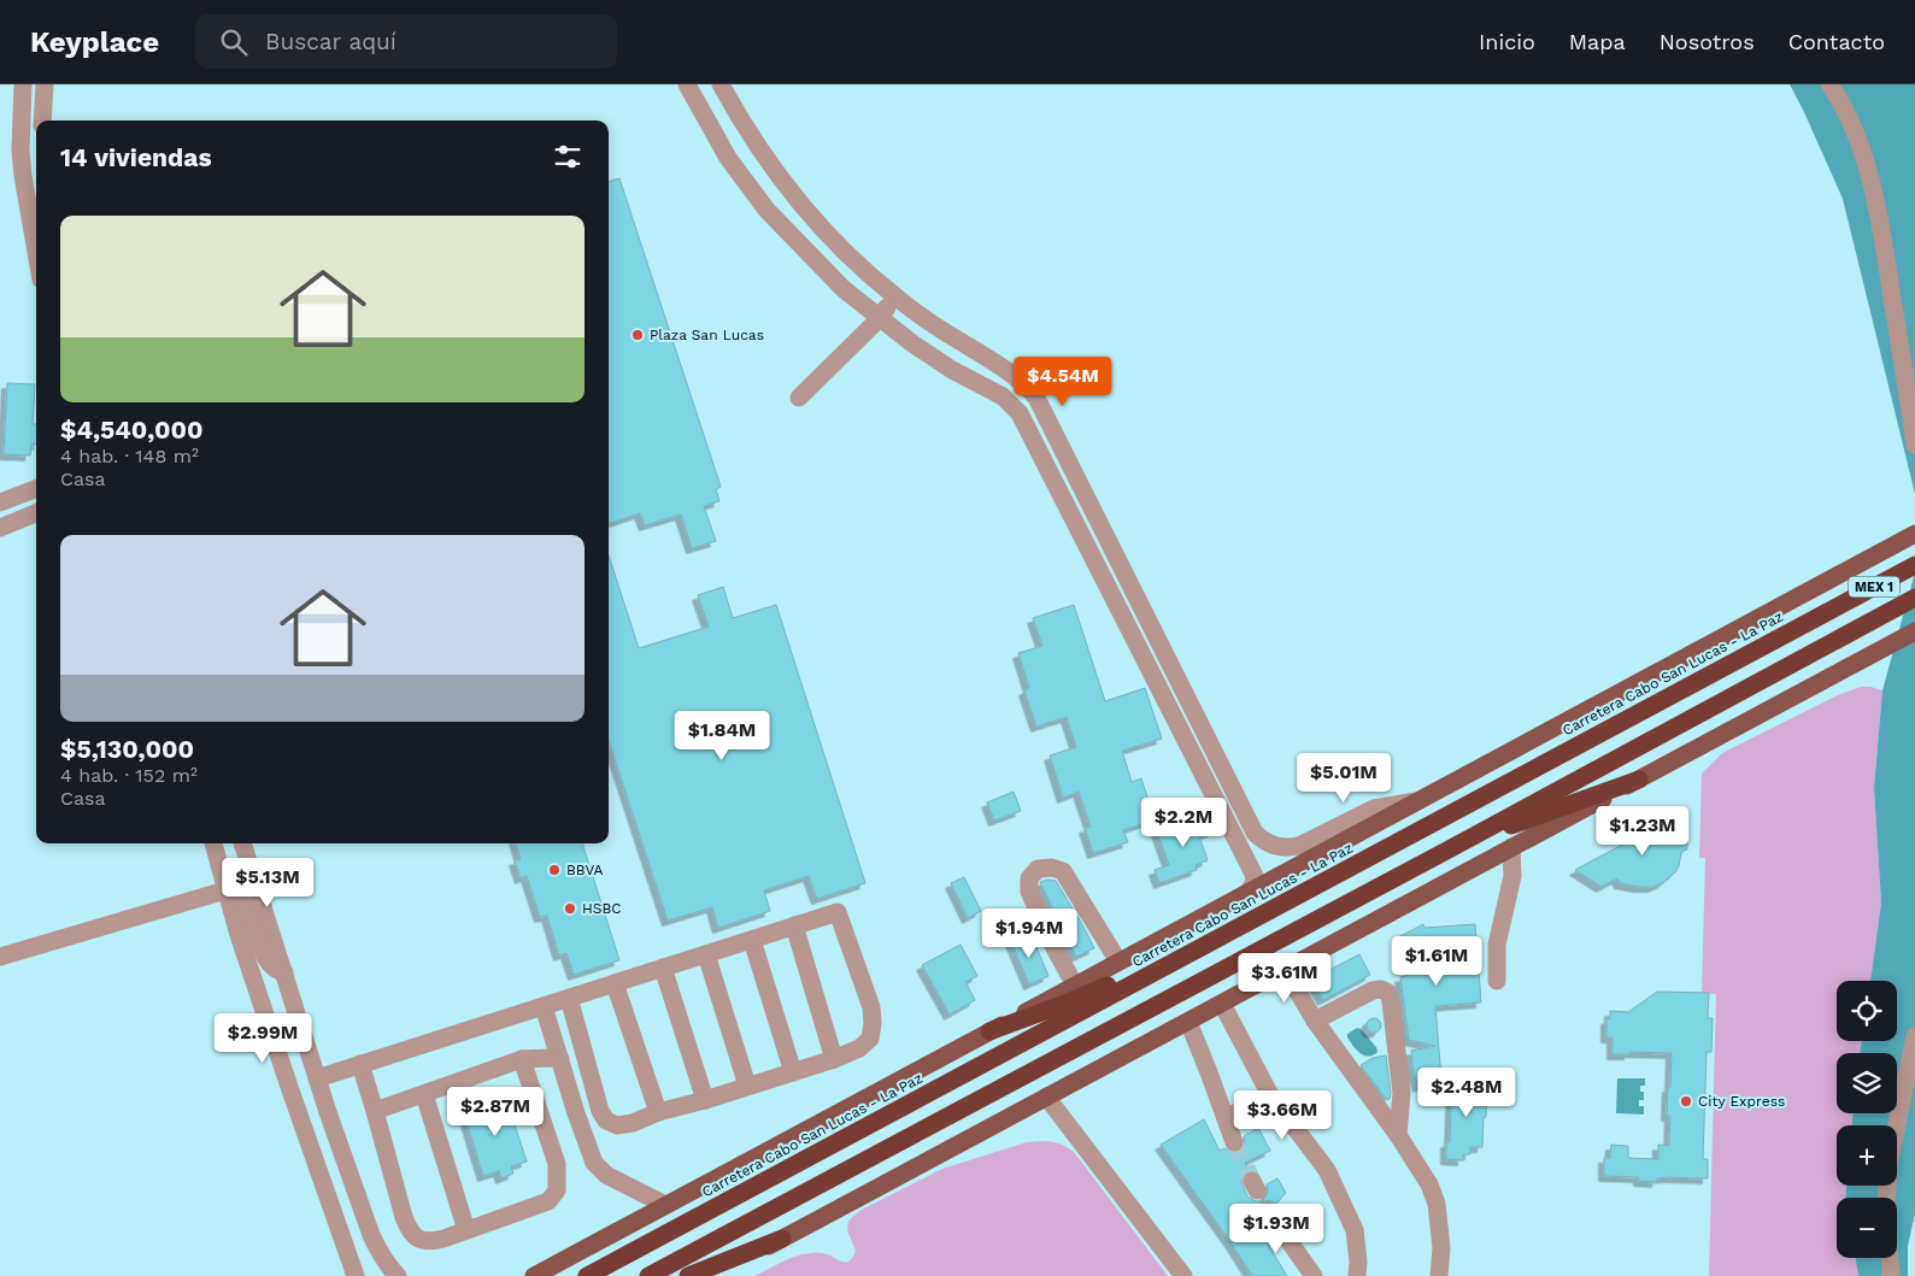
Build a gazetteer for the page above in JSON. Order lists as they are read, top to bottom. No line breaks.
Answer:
{"streets":{"highway":["MEX 1","Carretera Cabo San Lucas - La Paz"]},"places":["Plaza San Lucas","BBVA","HSBC","City Express"],"page":{"header":"Keyplace","search":"Buscar aquí","nav":["Inicio","Mapa","Nosotros","Contacto"],"heading":"14 viviendas","list":[{"name":"$4,540,000","note":"4 hab. · 148 m² · Casa"},{"name":"$5,130,000","note":"4 hab. · 152 m² · Casa"}],"price":["$4.54M","$1.84M","$5.01M","$2.2M","$1.23M","$5.13M","$1.94M","$1.61M","$3.61M","$2.99M","$2.48M","$2.87M","$3.66M","$1.93M"],"map_buttons":["+","−"]}}
